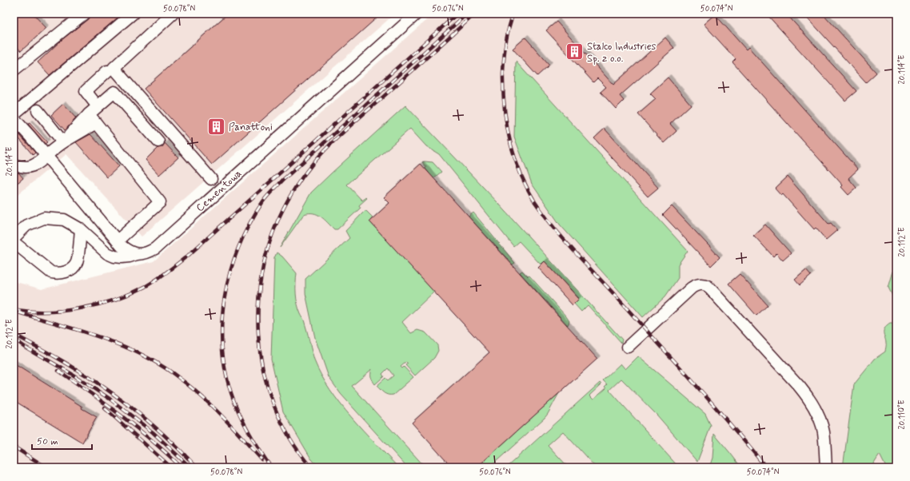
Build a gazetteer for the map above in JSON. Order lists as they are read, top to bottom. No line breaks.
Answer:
{"streets":{"lane":["Cementowa"]},"places":{"building":["Stalco Industries Sp. z o.o.","Panattoni"]},"scale_bar":"50 m","coordinates":["50.078°N","50.076°N","50.074°N","20.114°E","20.112°E","20.110°E"]}
